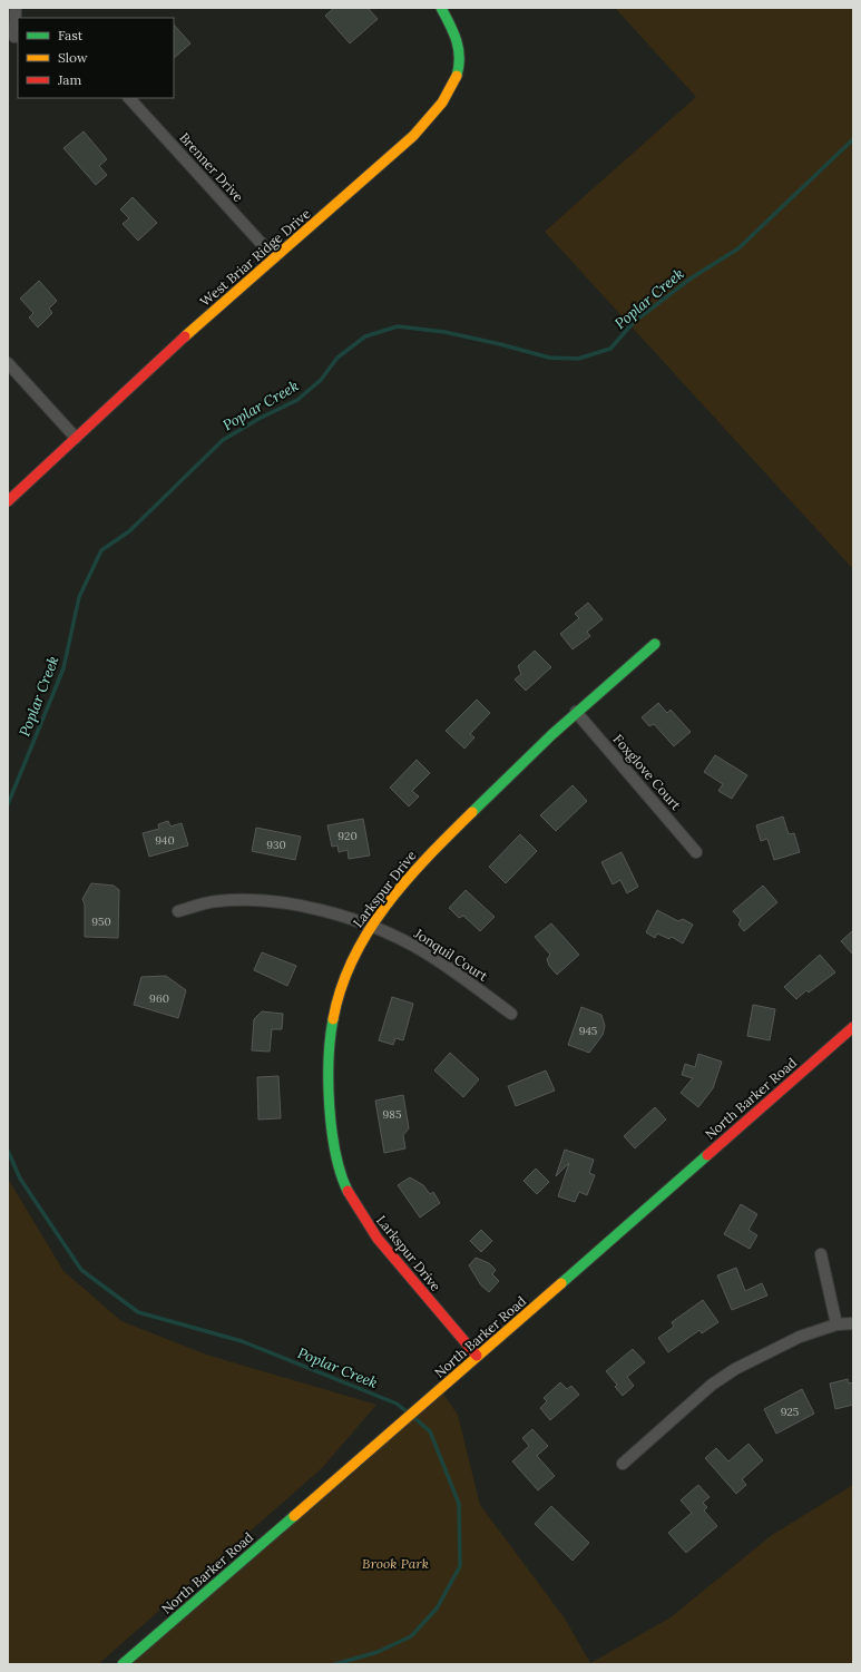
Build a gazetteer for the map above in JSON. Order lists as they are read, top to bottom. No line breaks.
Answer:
{"streets":{"street":["Brenner Drive","West Briar Ridge Drive","Foxglove Court","Larkspur Drive","Jonquil Court","North Barker Road"]},"crossings":[["Brenner Drive","West Briar Ridge Drive"],["Foxglove Court","Larkspur Drive"],["Larkspur Drive","Jonquil Court"],["Larkspur Drive","North Barker Road"]],"water":["Poplar Creek"],"parks":["Brook Park"],"house_numbers":["920","940","930","950","960","945","985","925"],"legend":["Fast","Slow","Jam"]}
